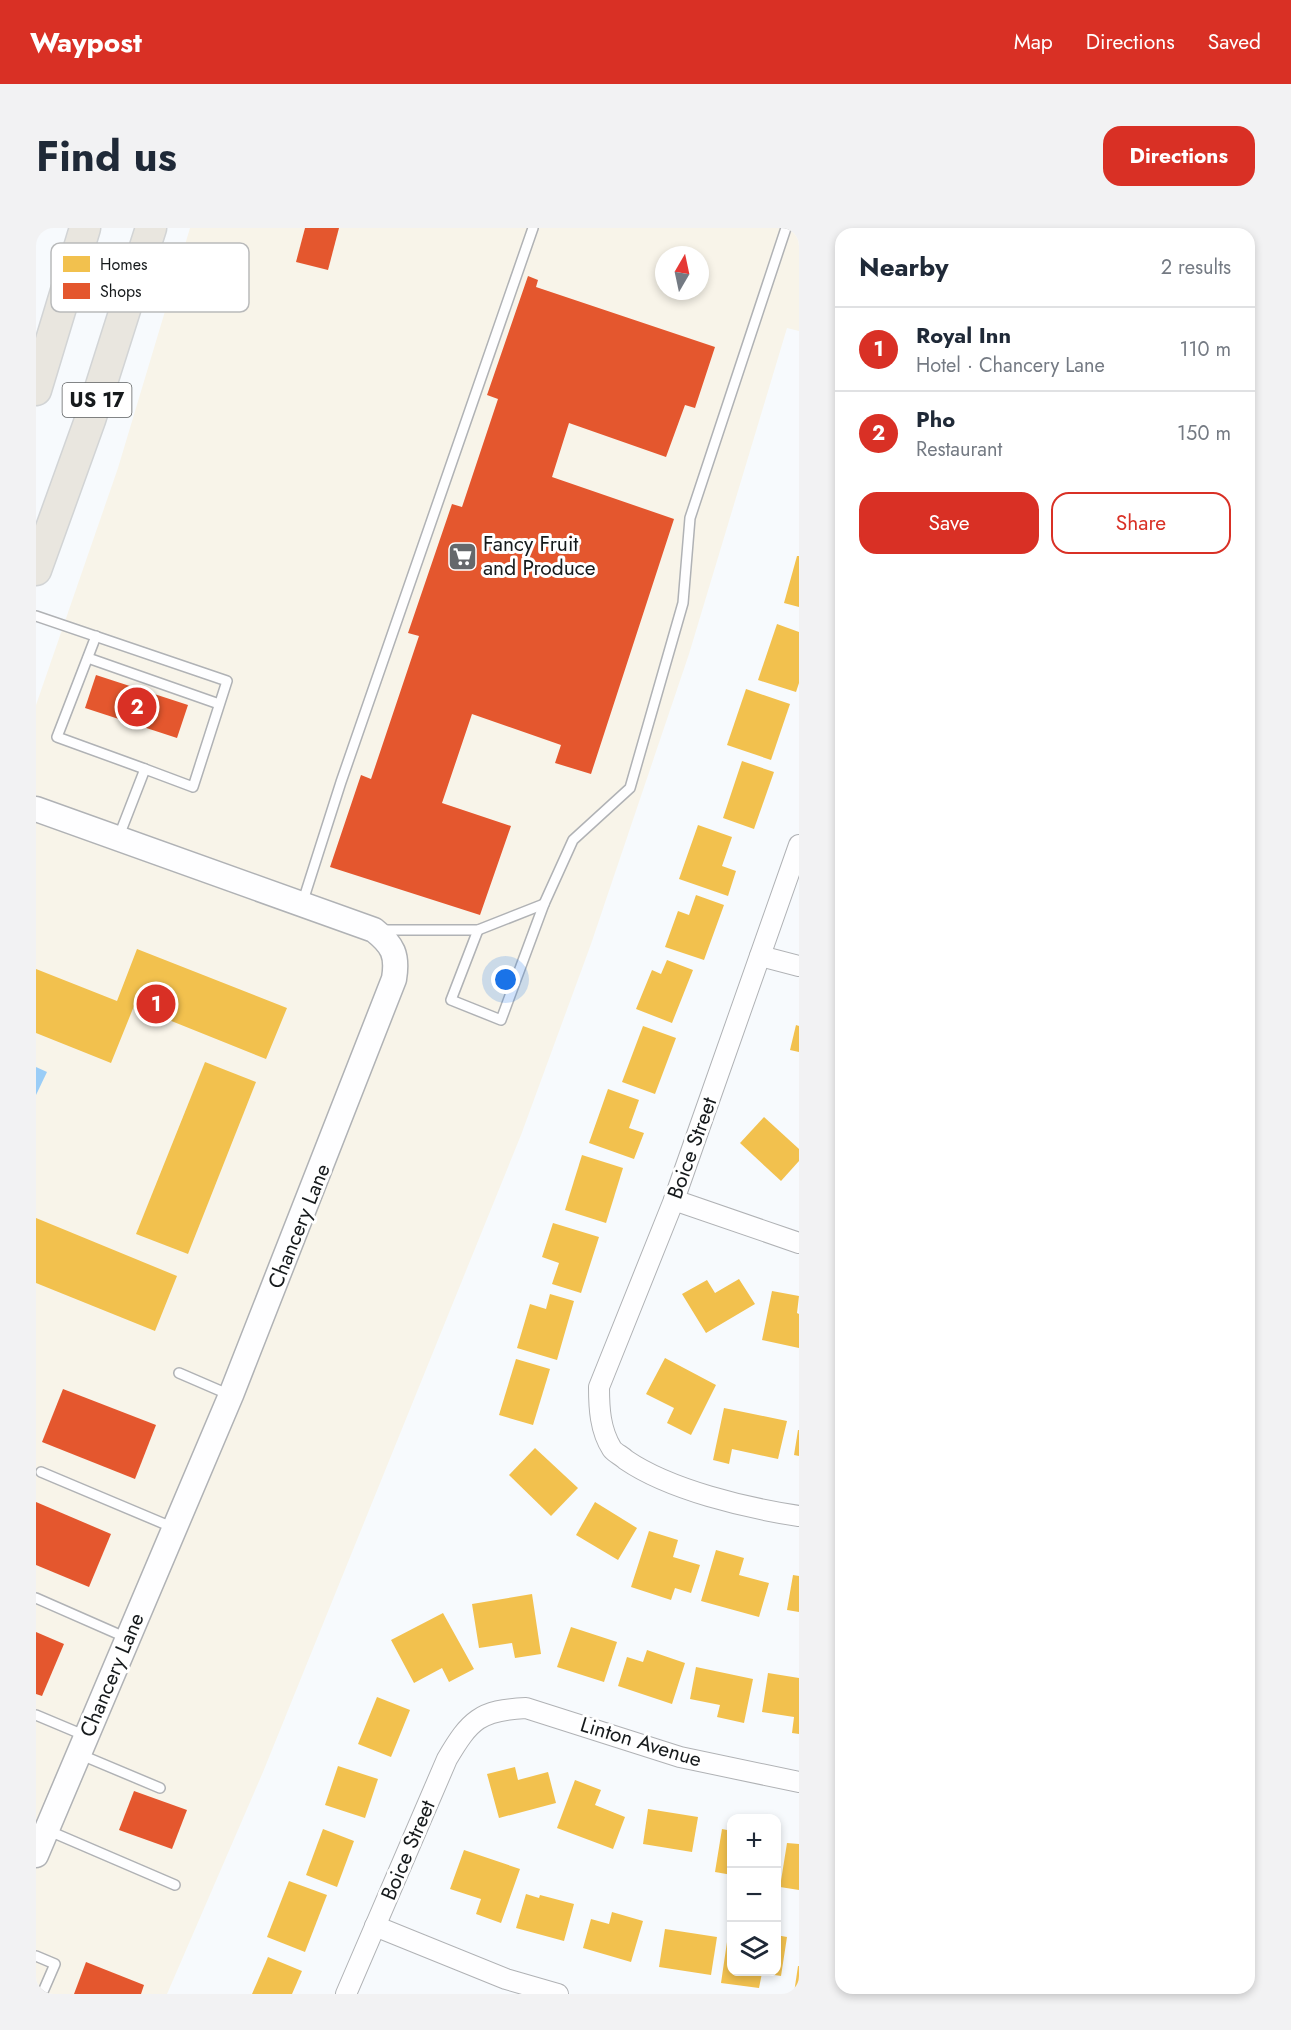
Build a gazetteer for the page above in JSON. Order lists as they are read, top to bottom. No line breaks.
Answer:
{"streets":{"main road":["US 17"],"street":["Boice Street","Chancery Lane","Linton Avenue"]},"crossings":[["Boice Street","Linton Avenue"]],"places":{"supermarket":["Fancy Fruit and Produce"]},"legend":["Homes","Shops"],"north":"top","page":{"header":"Waypost","nav":["Map","Directions","Saved"],"title":"Find us","buttons":["Directions",["Save","Share"]],"heading":["Nearby","2 results"],"list":[{"mark":"1","name":"Royal Inn","note":"Hotel · Chancery Lane","value":"110 m"},{"mark":"2","name":"Pho","note":"Restaurant","value":"150 m"}],"pins":["2","1"],"map_buttons":["+","−"]}}
